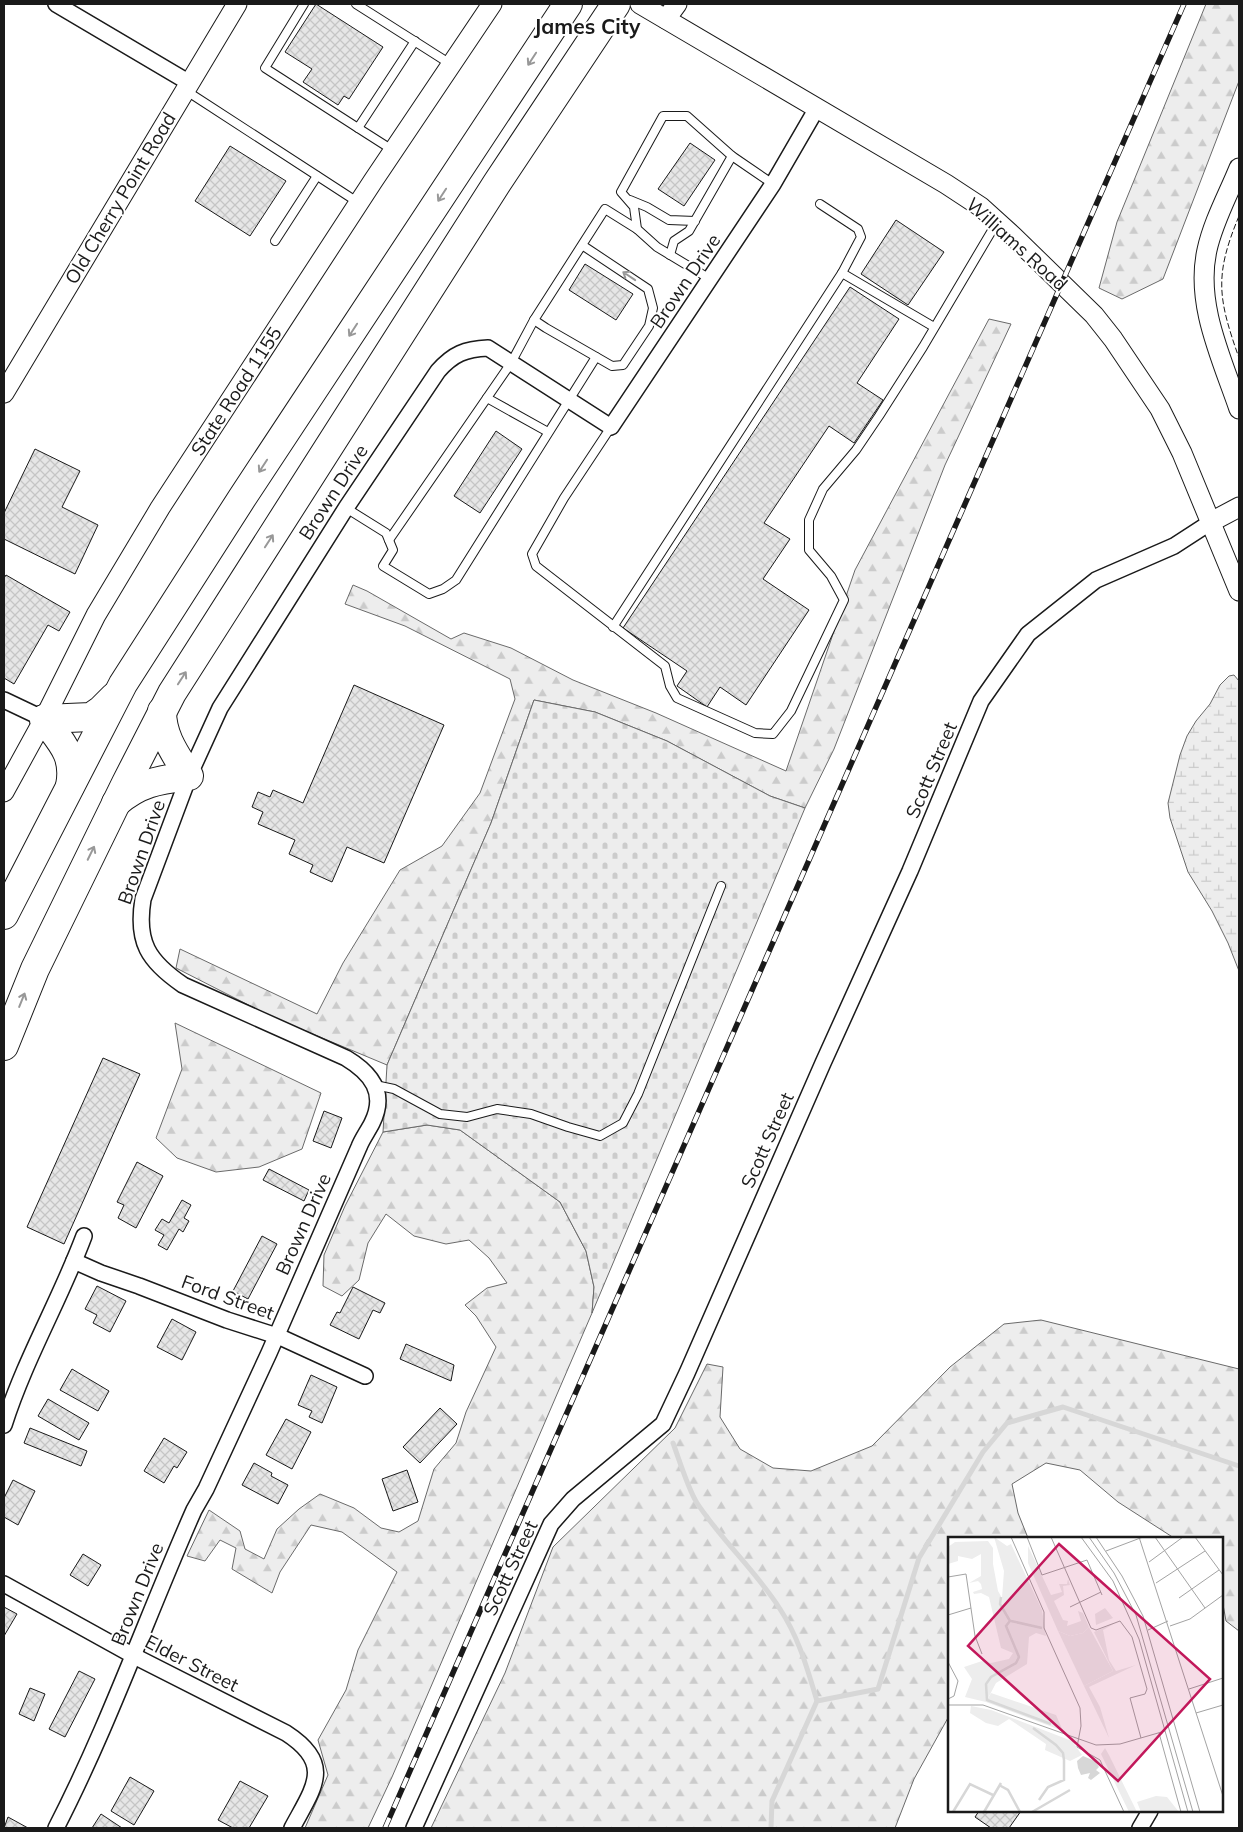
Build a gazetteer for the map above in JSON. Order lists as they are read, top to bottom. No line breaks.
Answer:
{"streets":{"street":["Old Cherry Point Road","Williams Road","Brown Drive","State Road 1155","Scott Street","Ford Street","Elder Street"]},"crossings":[["Williams Road","Brown Drive"],["Williams Road","Scott Street"],["Brown Drive","Ford Street"],["Brown Drive","Elder Street"]],"districts":["James City"]}
